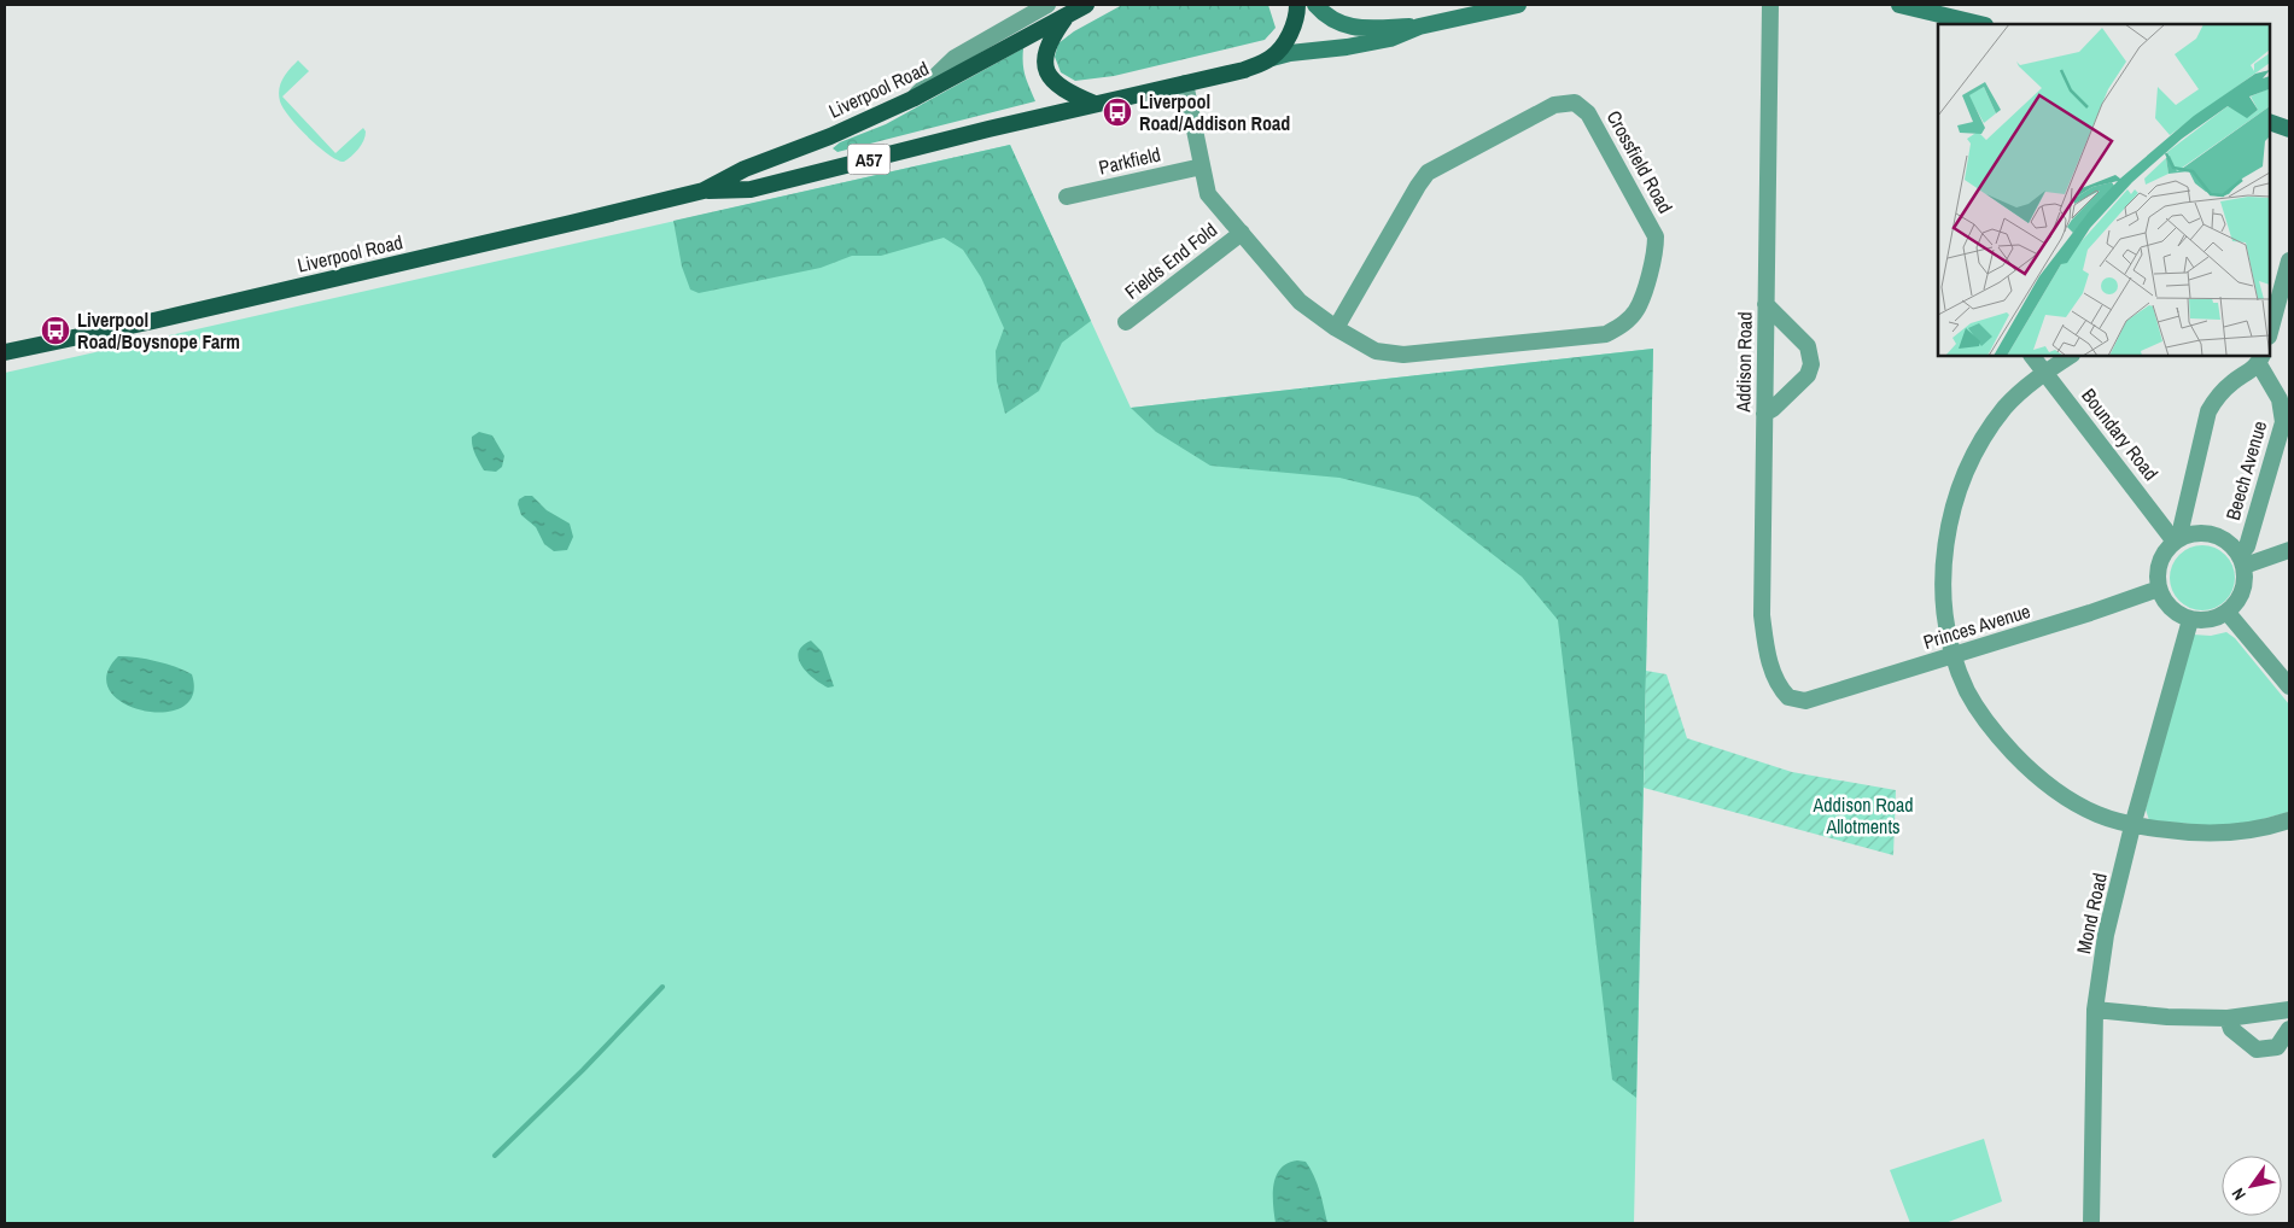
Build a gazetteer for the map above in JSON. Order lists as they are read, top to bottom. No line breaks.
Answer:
{"streets":{"highway":["Liverpool Road","A57"],"street":["Parkfield","Crossfield Road","Fields End Fold","Addison Road","Boundary Road","Beech Avenue","Princes Avenue","Mond Road"]},"crossings":[["Liverpool Road","A57"],["A57","Crossfield Road"],["Parkfield","Crossfield Road"],["Crossfield Road","Fields End Fold"],["Addison Road","Princes Avenue"],["Boundary Road","Beech Avenue"],["Boundary Road","Princes Avenue"],["Boundary Road","Mond Road"],["Beech Avenue","Princes Avenue"],["Beech Avenue","Mond Road"],["Princes Avenue","Mond Road"]],"parks":["Addison Road Allotments"],"places":{"bus stop":["Liverpool Road/Addison Road","Liverpool Road/Boysnope Farm"]},"north":"bottom left"}
